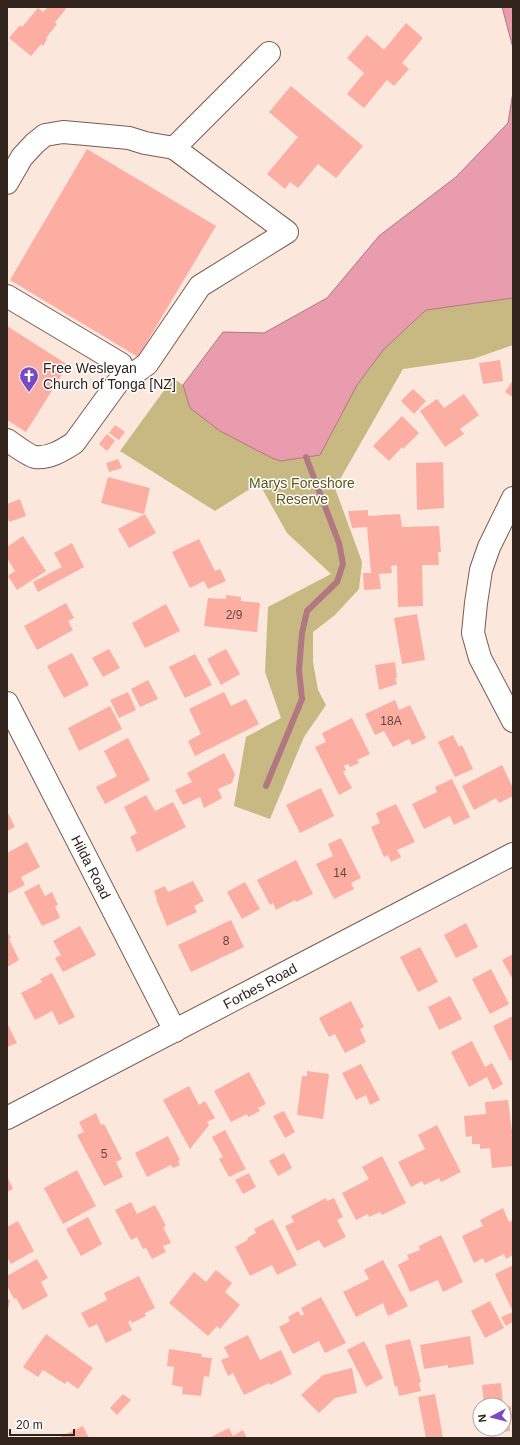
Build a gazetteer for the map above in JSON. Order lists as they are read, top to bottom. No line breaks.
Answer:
{"streets":{"street":["Hilda Road","Forbes Road"]},"crossings":[["Hilda Road","Forbes Road"]],"parks":["Marys Foreshore Reserve"],"places":{"church":["Free Wesleyan Church of Tonga [NZ]"]},"house_numbers":["2/9","18A","14","8","5"],"scale_bar":"20 m","north":"left"}
